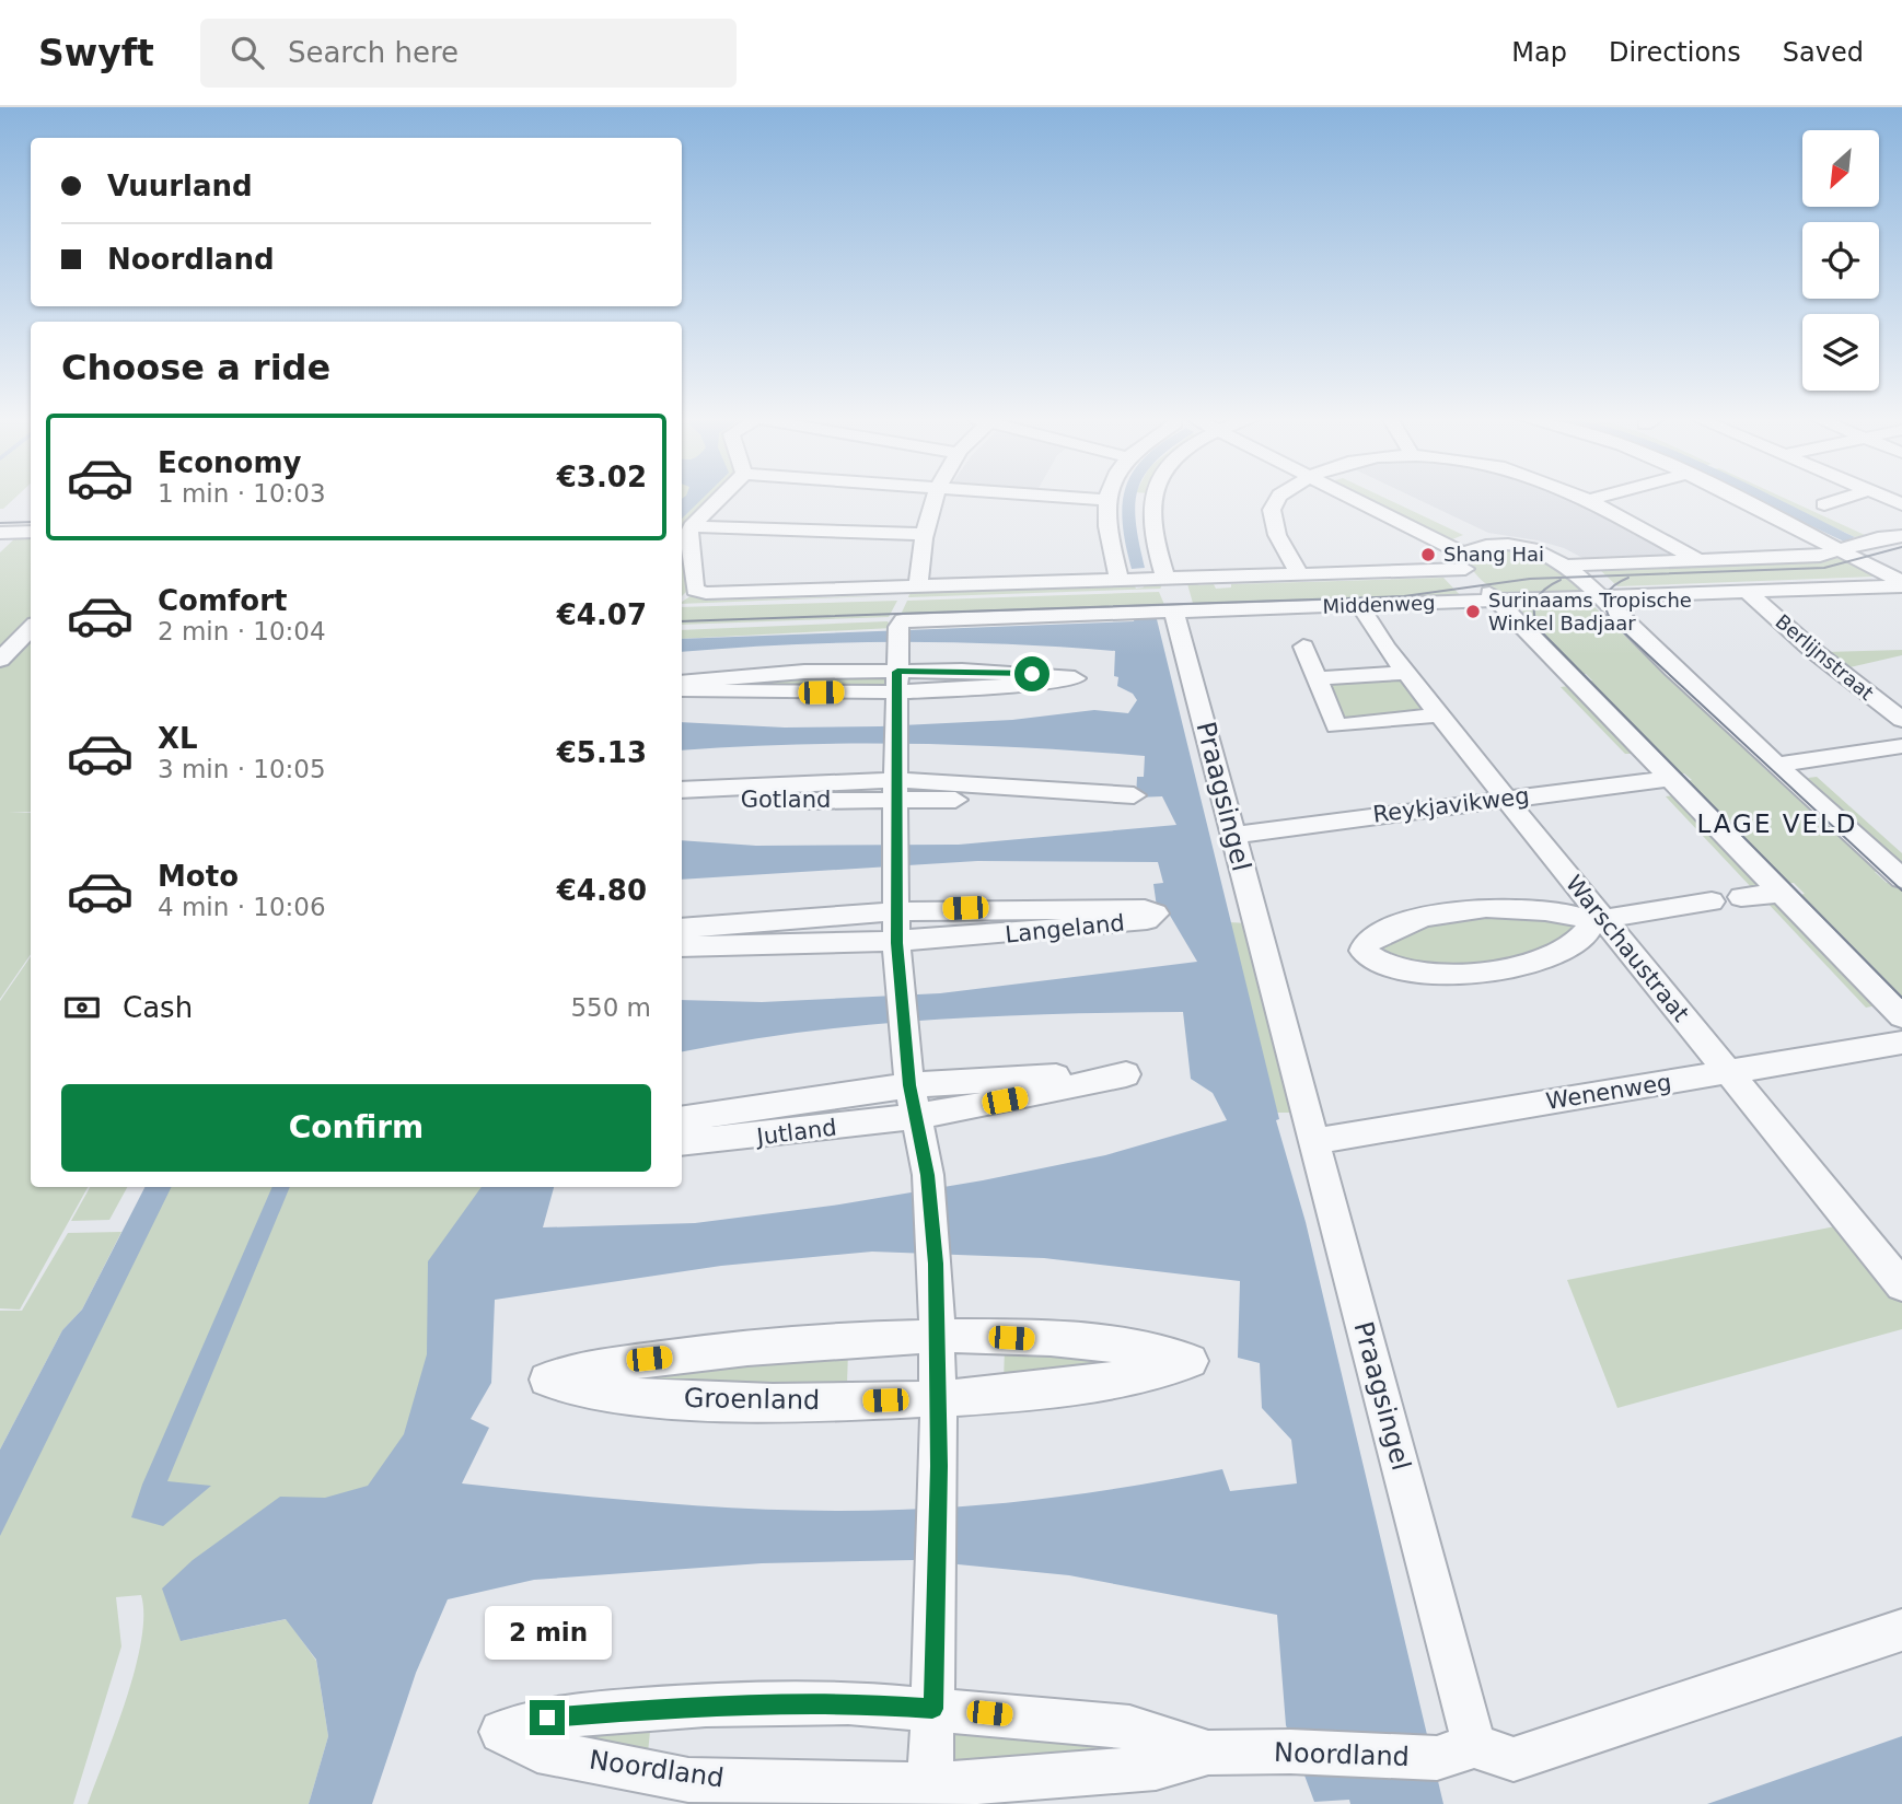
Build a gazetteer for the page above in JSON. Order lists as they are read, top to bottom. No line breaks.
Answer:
{"streets":{"street":["Middenweg","Berlijnstraat","Praagsingel","Gotland","Reykjavikweg","Langeland","Warschaustraat","Wenenweg","Jutland","Groenland","Noordland"]},"crossings":[["Middenweg","Berlijnstraat"],["Middenweg","Praagsingel"],["Middenweg","Warschaustraat"],["Praagsingel","Reykjavikweg"],["Praagsingel","Wenenweg"],["Praagsingel","Noordland"],["Reykjavikweg","Warschaustraat"],["Warschaustraat","Wenenweg"]],"districts":["LAGE VELD"],"places":["Shang Hai","Surinaams Tropische Winkel Badjaar"],"north":"bottom left","page":{"header":"Swyft","search":"Search here","nav":["Map","Directions","Saved"],"banner":["Vuurland","Noordland"],"heading":"Choose a ride","list":[{"name":"Economy","note":"1 min · 10:03","value":"€3.02"},{"name":"Comfort","note":"2 min · 10:04","value":"€4.07"},{"name":"XL","note":"3 min · 10:05","value":"€5.13"},{"name":"Moto","note":"4 min · 10:06","value":"€4.80"}],"pay":["Cash","550 m"],"buttons":"Confirm","bubble":"2 min"}}
